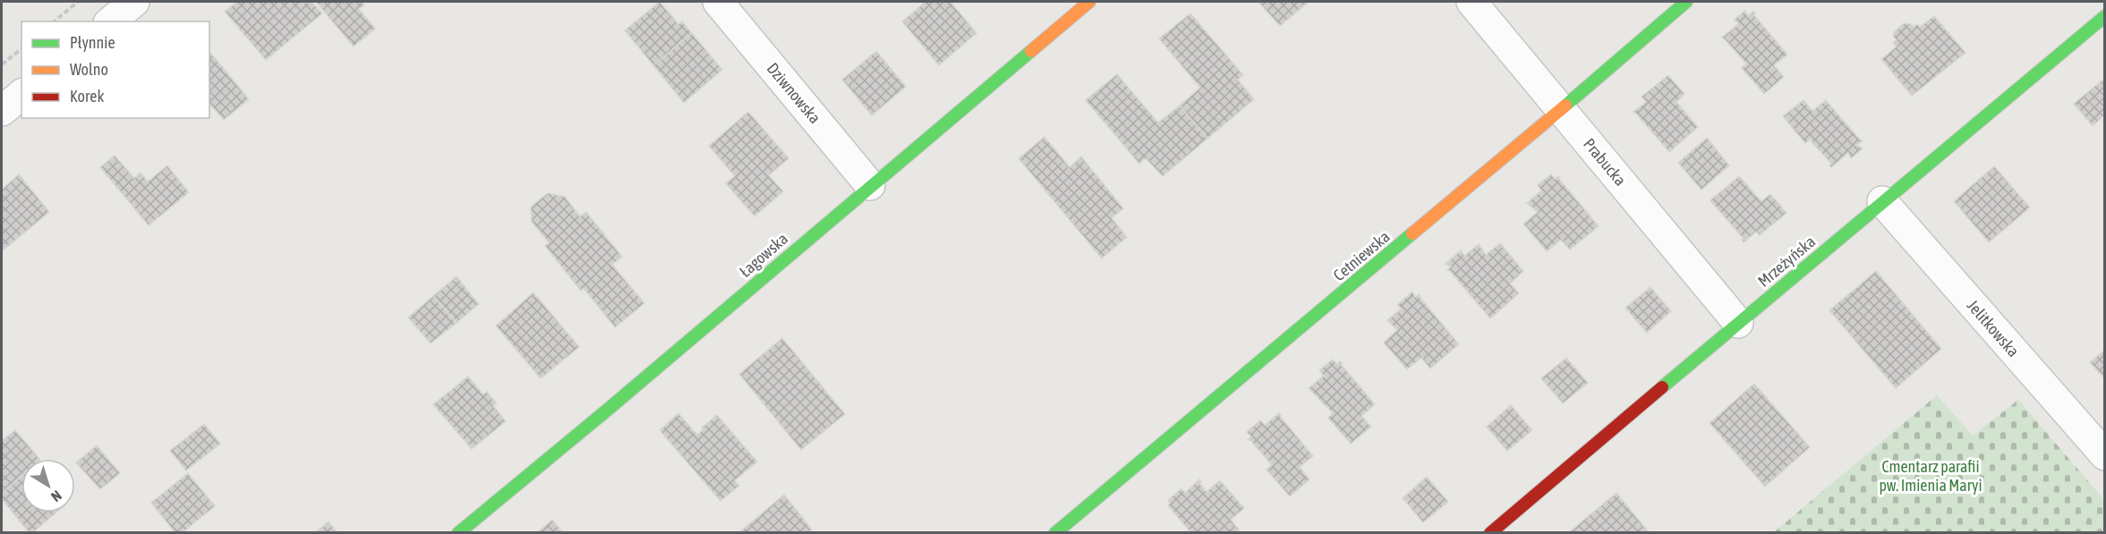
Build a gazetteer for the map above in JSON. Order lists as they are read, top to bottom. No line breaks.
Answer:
{"streets":{"street":["Dziwnowska","Prabucka","Łagowska","Cetniewska","Mrzeżyńska","Jelitkowska"]},"crossings":[["Dziwnowska","Łagowska"],["Prabucka","Cetniewska"],["Prabucka","Mrzeżyńska"],["Mrzeżyńska","Jelitkowska"]],"parks":["Cmentarz parafii pw. Imienia Maryi"],"legend":["Płynnie","Wolno","Korek"],"north":"bottom right"}
